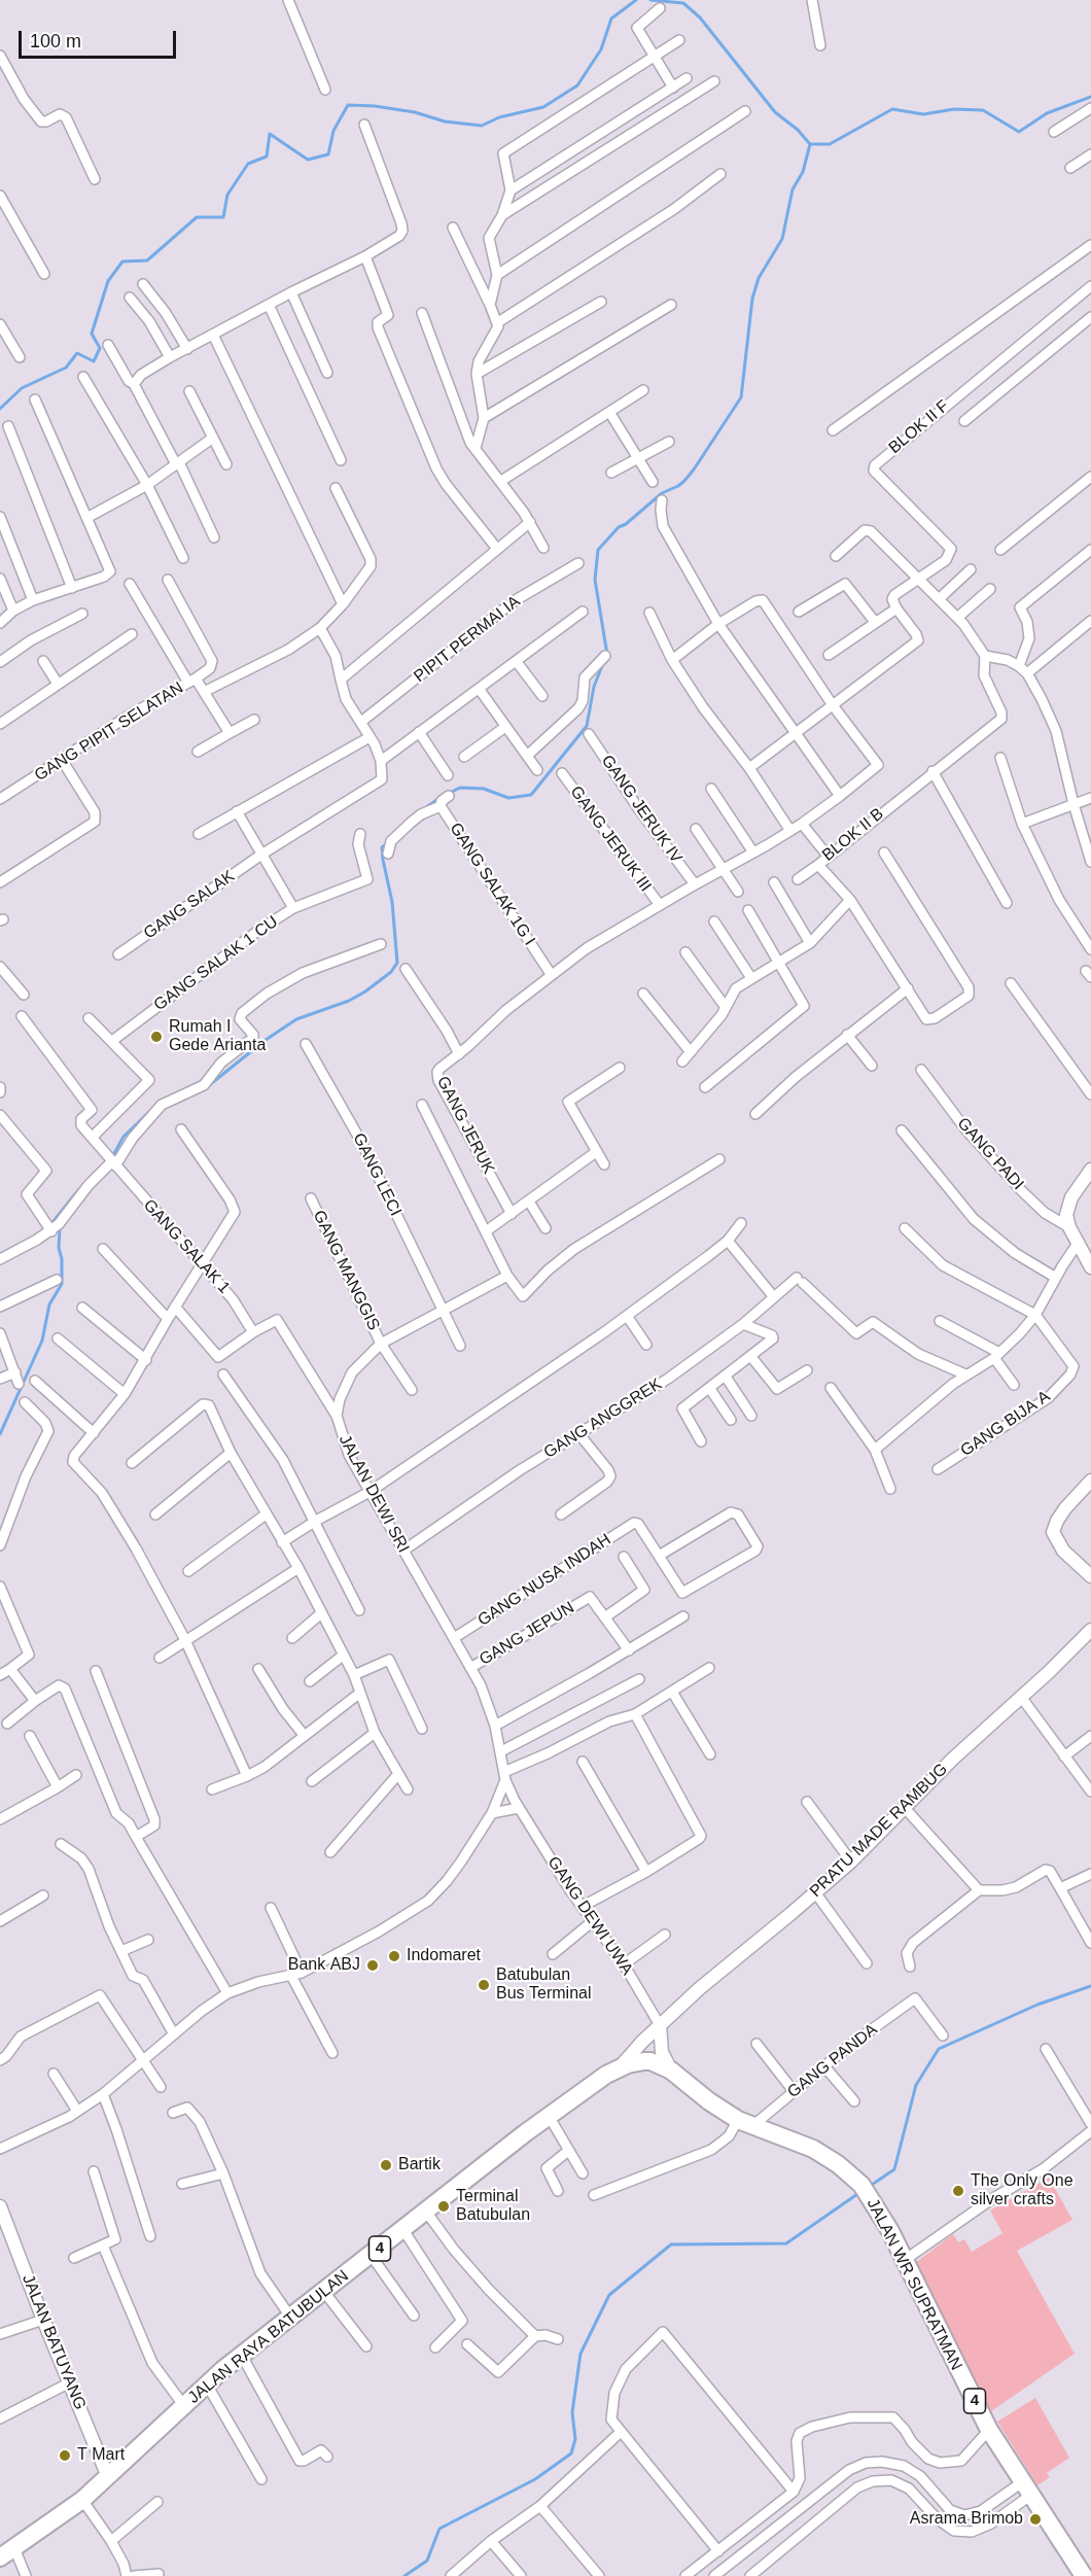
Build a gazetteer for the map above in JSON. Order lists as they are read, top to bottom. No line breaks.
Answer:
{"streets":{"highway":["4","JALAN WR SUPRATMAN","JALAN RAYA BATUBULAN"],"street":["BLOK II F","PIPIT PERMAI IA","GANG PIPIT SELATAN","GANG JERUK IV","BLOK II B","GANG JERUK III","GANG SALAK 1G I","GANG SALAK","GANG SALAK 1 CU","GANG JERUK","GANG PADI","GANG LECI","GANG SALAK 1","GANG MANGGIS","GANG ANGGREK","GANG BIJA A","JALAN DEWI SRI","GANG NUSA INDAH","GANG JEPUN","PRATU MADE RAMBUG","GANG DEWI UWA","GANG PANDA","JALAN BATUYANG"]},"crossings":[["GANG JERUK IV","GANG JERUK"],["GANG JERUK III","GANG JERUK"],["GANG SALAK 1G I","GANG JERUK"],["GANG SALAK","GANG SALAK 1 CU"],["GANG LECI","JALAN DEWI SRI"],["GANG MANGGIS","JALAN DEWI SRI"],["GANG ANGGREK","JALAN DEWI SRI"],["JALAN DEWI SRI","GANG NUSA INDAH"],["JALAN DEWI SRI","GANG JEPUN"],["JALAN DEWI SRI","GANG DEWI UWA"],["PRATU MADE RAMBUG","GANG DEWI UWA"],["PRATU MADE RAMBUG","JALAN RAYA BATUBULAN"],["GANG PANDA","JALAN WR SUPRATMAN"],["JALAN WR SUPRATMAN","JALAN RAYA BATUBULAN"],["JALAN RAYA BATUBULAN","JALAN BATUYANG"]],"places":["Rumah I Gede Arianta","Indomaret","Bank ABJ","Batubulan Bus Terminal","Bartik","The Only One silver crafts","Terminal Batubulan","T Mart","Asrama Brimob"],"scale_bar":"100 m"}
